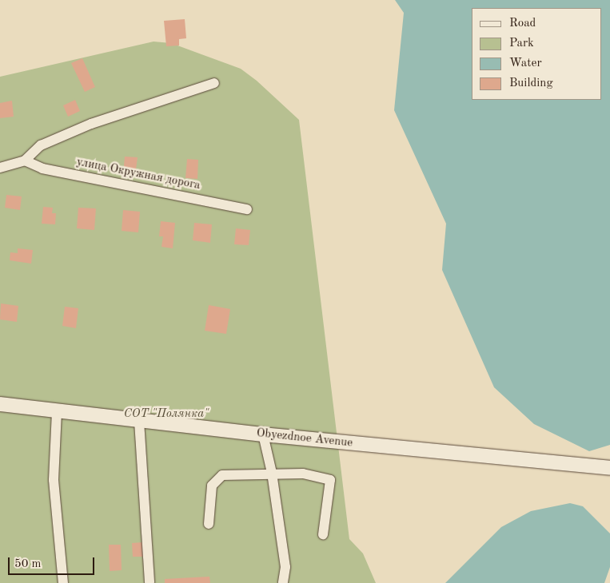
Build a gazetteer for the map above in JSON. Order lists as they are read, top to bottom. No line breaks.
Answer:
{"streets":{"main road":["Obyezdnoe Avenue"],"street":["улица Окружная дорога"]},"parks":["СОТ \"Полянка\""],"legend":["Road","Park","Water","Building"],"scale_bar":"50 m"}
